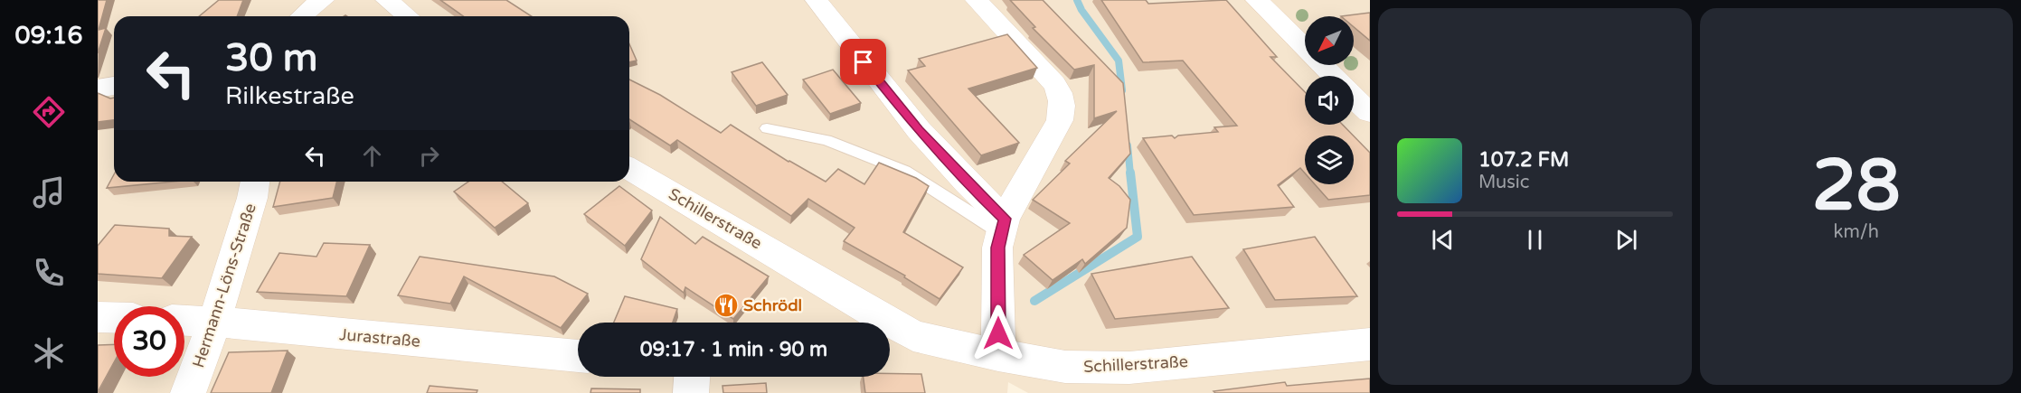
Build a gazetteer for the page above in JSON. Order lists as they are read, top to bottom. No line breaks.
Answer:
{"streets":{"street":["Schillerstraße","Hermann-Löns-Straße","Jurastraße"]},"crossings":[["Hermann-Löns-Straße","Jurastraße"]],"places":{"restaurant":["Schrödl"]},"north":"bottom left","page":{"tabs":"09:16","tile":["28","km/h"],"turn":["30 m","Rilkestraße"],"song":["107.2 FM","Music"],"limit":"30","trip":"09:17 · 1 min · 90 m"}}
